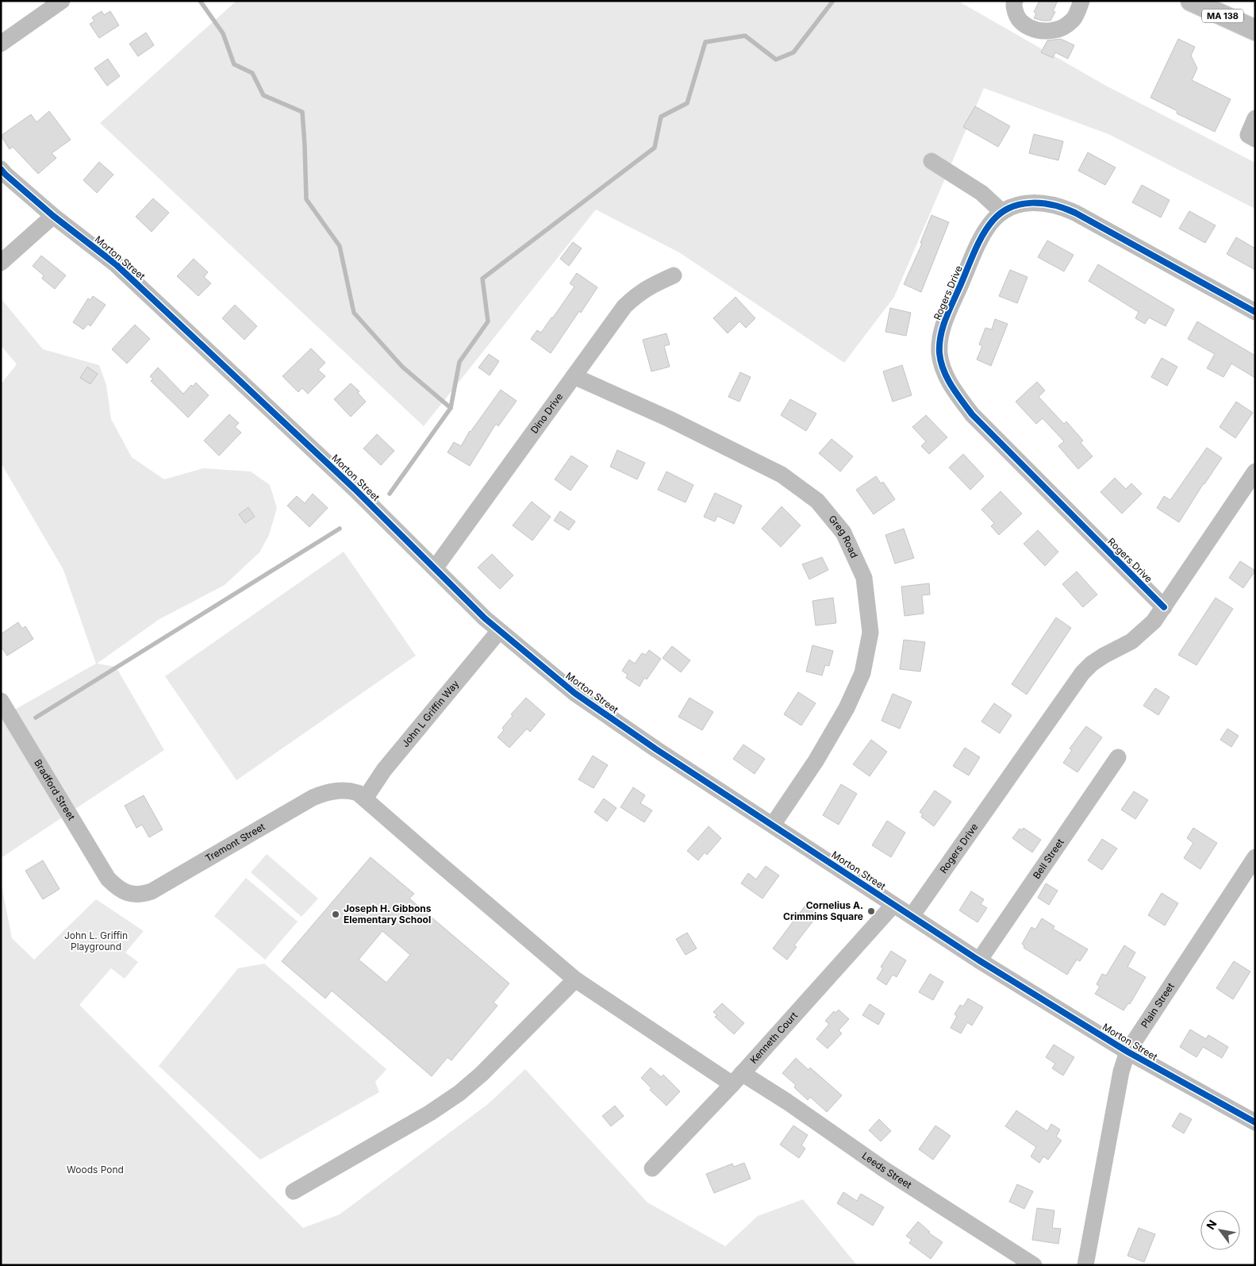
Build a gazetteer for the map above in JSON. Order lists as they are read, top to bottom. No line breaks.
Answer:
{"streets":{"main road":["MA 138"],"street":["Morton Street","Rogers Drive","Dino Drive","Greg Road","John L Griffin Way","Bradford Street","Tremont Street","Bell Street","Plain Street","Kenneth Court","Leeds Street"]},"crossings":[["Morton Street","Rogers Drive"],["Morton Street","Dino Drive"],["Morton Street","Greg Road"],["Morton Street","John L Griffin Way"],["Morton Street","Bell Street"],["Morton Street","Plain Street"],["Morton Street","Kenneth Court"],["Dino Drive","Greg Road"],["John L Griffin Way","Tremont Street"],["Bradford Street","Tremont Street"],["Tremont Street","Leeds Street"],["Kenneth Court","Leeds Street"]],"parks":["John L. Griffin Playground","Woods Pond"],"places":["Cornelius A. Crimmins Square","Joseph H. Gibbons Elementary School"],"north":"top left"}
